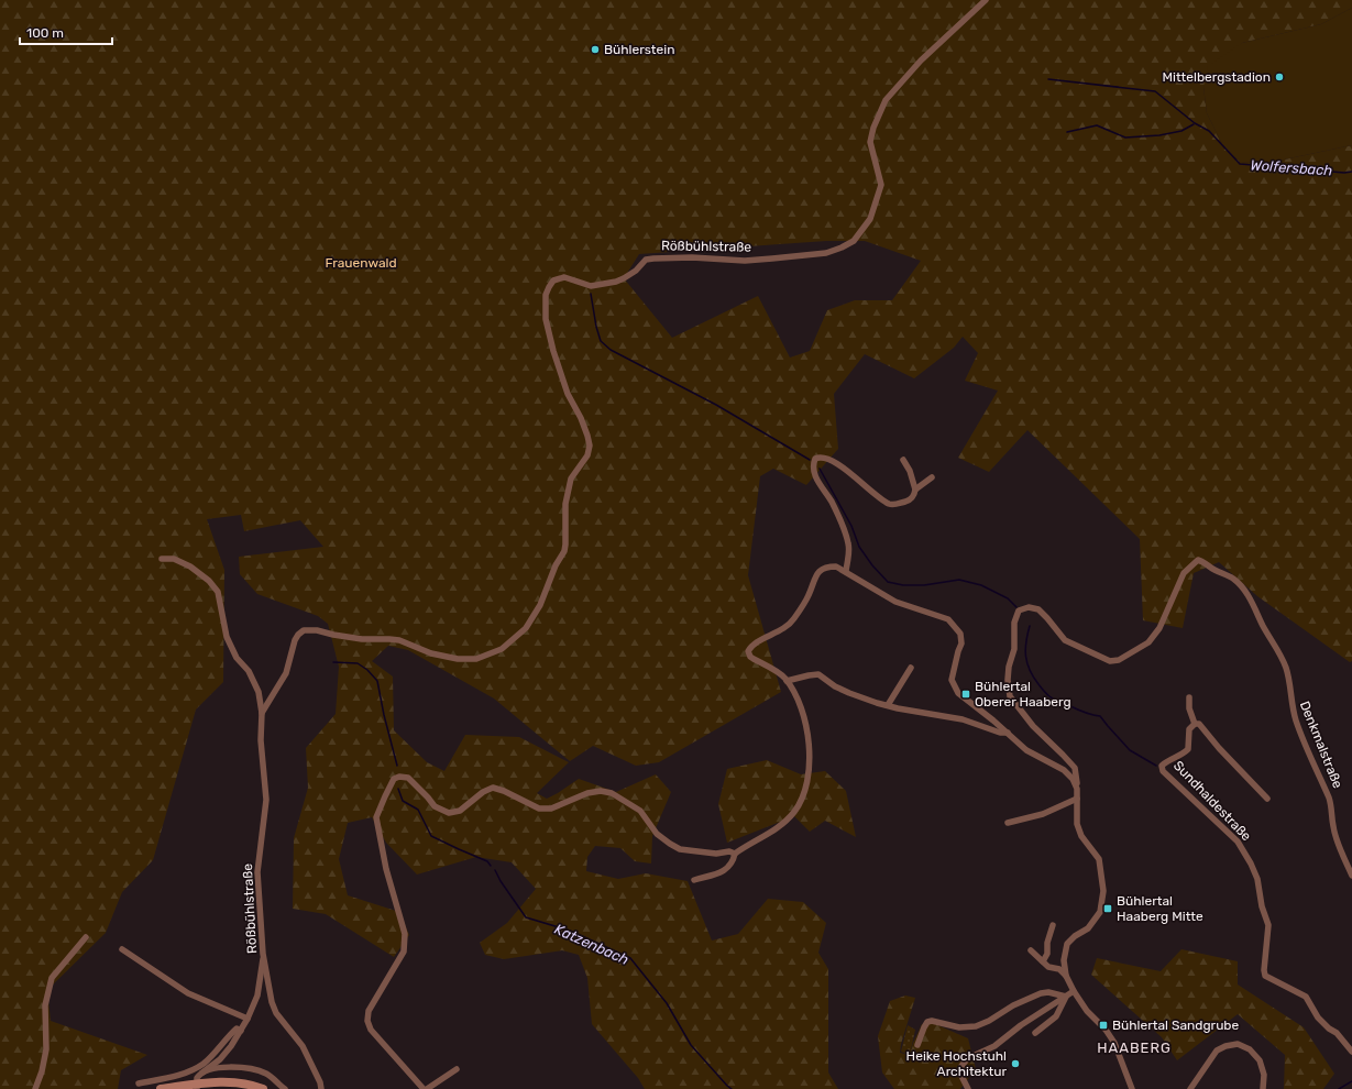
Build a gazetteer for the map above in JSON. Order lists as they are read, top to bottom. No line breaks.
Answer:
{"streets":{"street":["Rößbühlstraße","Denkmalstraße","Sundhaldestraße"]},"districts":["HAABERG"],"water":["Wolfersbach","Katzenbach"],"parks":["Frauenwald"],"places":{"other":["Bühlerstein","Mittelbergstadion","Heike Hochstuhl Architektur"],"transit":["Bühlertal Oberer Haaberg","Bühlertal Haaberg Mitte","Bühlertal Sandgrube"]},"scale_bar":"100 m"}
